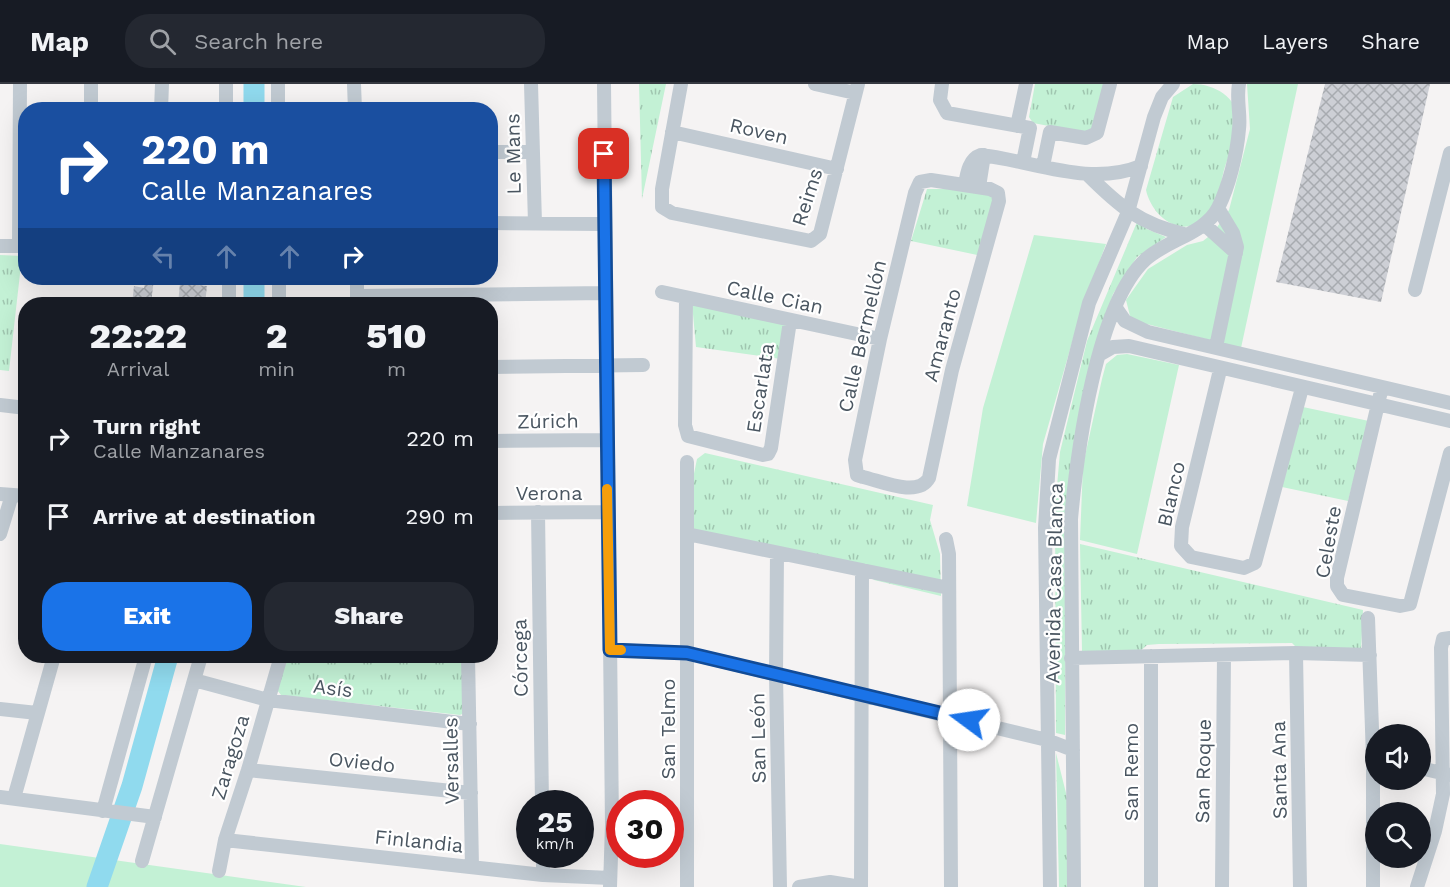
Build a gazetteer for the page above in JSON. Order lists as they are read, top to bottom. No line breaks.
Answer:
{"streets":{"street":["Roven","Le Mans","Reims","Calle Cian","Amaranto","Calle Bermellón","Escarlata","Zúrich","Verona","Blanco","Celeste","Avenida Casa Blanca","Córcega","Asís","San Telmo","San León","Zaragoza","Versalles","Oviedo","Santa Ana","San Roque","San Remo","Finlandia"]},"crossings":[["Roven","Reims"],["Calle Cian","Calle Bermellón"],["Calle Cian","Escarlata"],["Amaranto","Calle Bermellón"],["Verona","Córcega"],["Asís","Zaragoza"],["Asís","Versalles"],["Zaragoza","Oviedo"],["Zaragoza","Finlandia"],["Versalles","Oviedo"],["Versalles","Finlandia"]],"page":{"header":"Map","search":"Search here","nav":["Map","Layers","Share"],"turn":["220 m","Calle Manzanares"],"eta":["22:22","Arrival","2","min","510","m"],"list":[{"name":"Turn right","note":"Calle Manzanares","value":"220 m"},{"name":"Arrive at destination","value":"290 m"}],"buttons":["Exit","Share"],"speed":"25 km/h","limit":"30"}}
